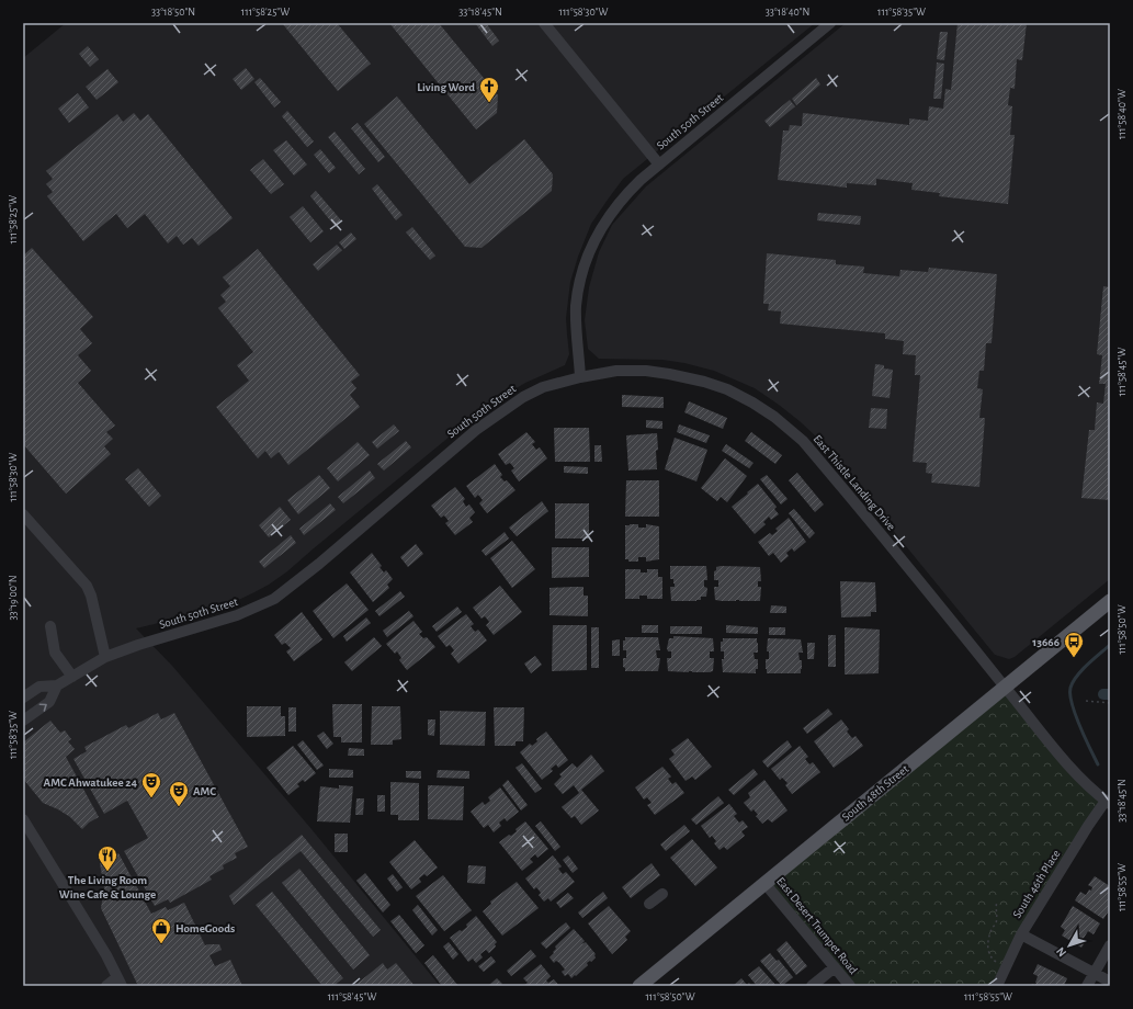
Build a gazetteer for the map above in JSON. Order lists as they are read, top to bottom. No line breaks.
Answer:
{"streets":{"main road":["South 48th Street"],"street":["South 50th Street","East Thistle Landing Drive","South 46th Place","East Desert Trumpet Road"]},"crossings":[["South 50th Street","East Thistle Landing Drive"],["East Thistle Landing Drive","South 48th Street"],["East Thistle Landing Drive","South 46th Place"],["South 48th Street","East Desert Trumpet Road"]],"places":{"church":["Living Word"],"bus stop":["13666"],"theatre":["AMC Ahwatukee 24","AMC"],"restaurant":["The Living Room Wine Cafe & Lounge"],"shop":["HomeGoods"]},"north":"bottom left","coordinates":["33°18'50\"N","111°58'25\"W","33°18'45\"N","111°58'30\"W","33°18'40\"N","111°58'35\"W","111°58'40\"W","111°58'45\"W","33°19'00\"N","111°58'50\"W","111°58'55\"W"]}
